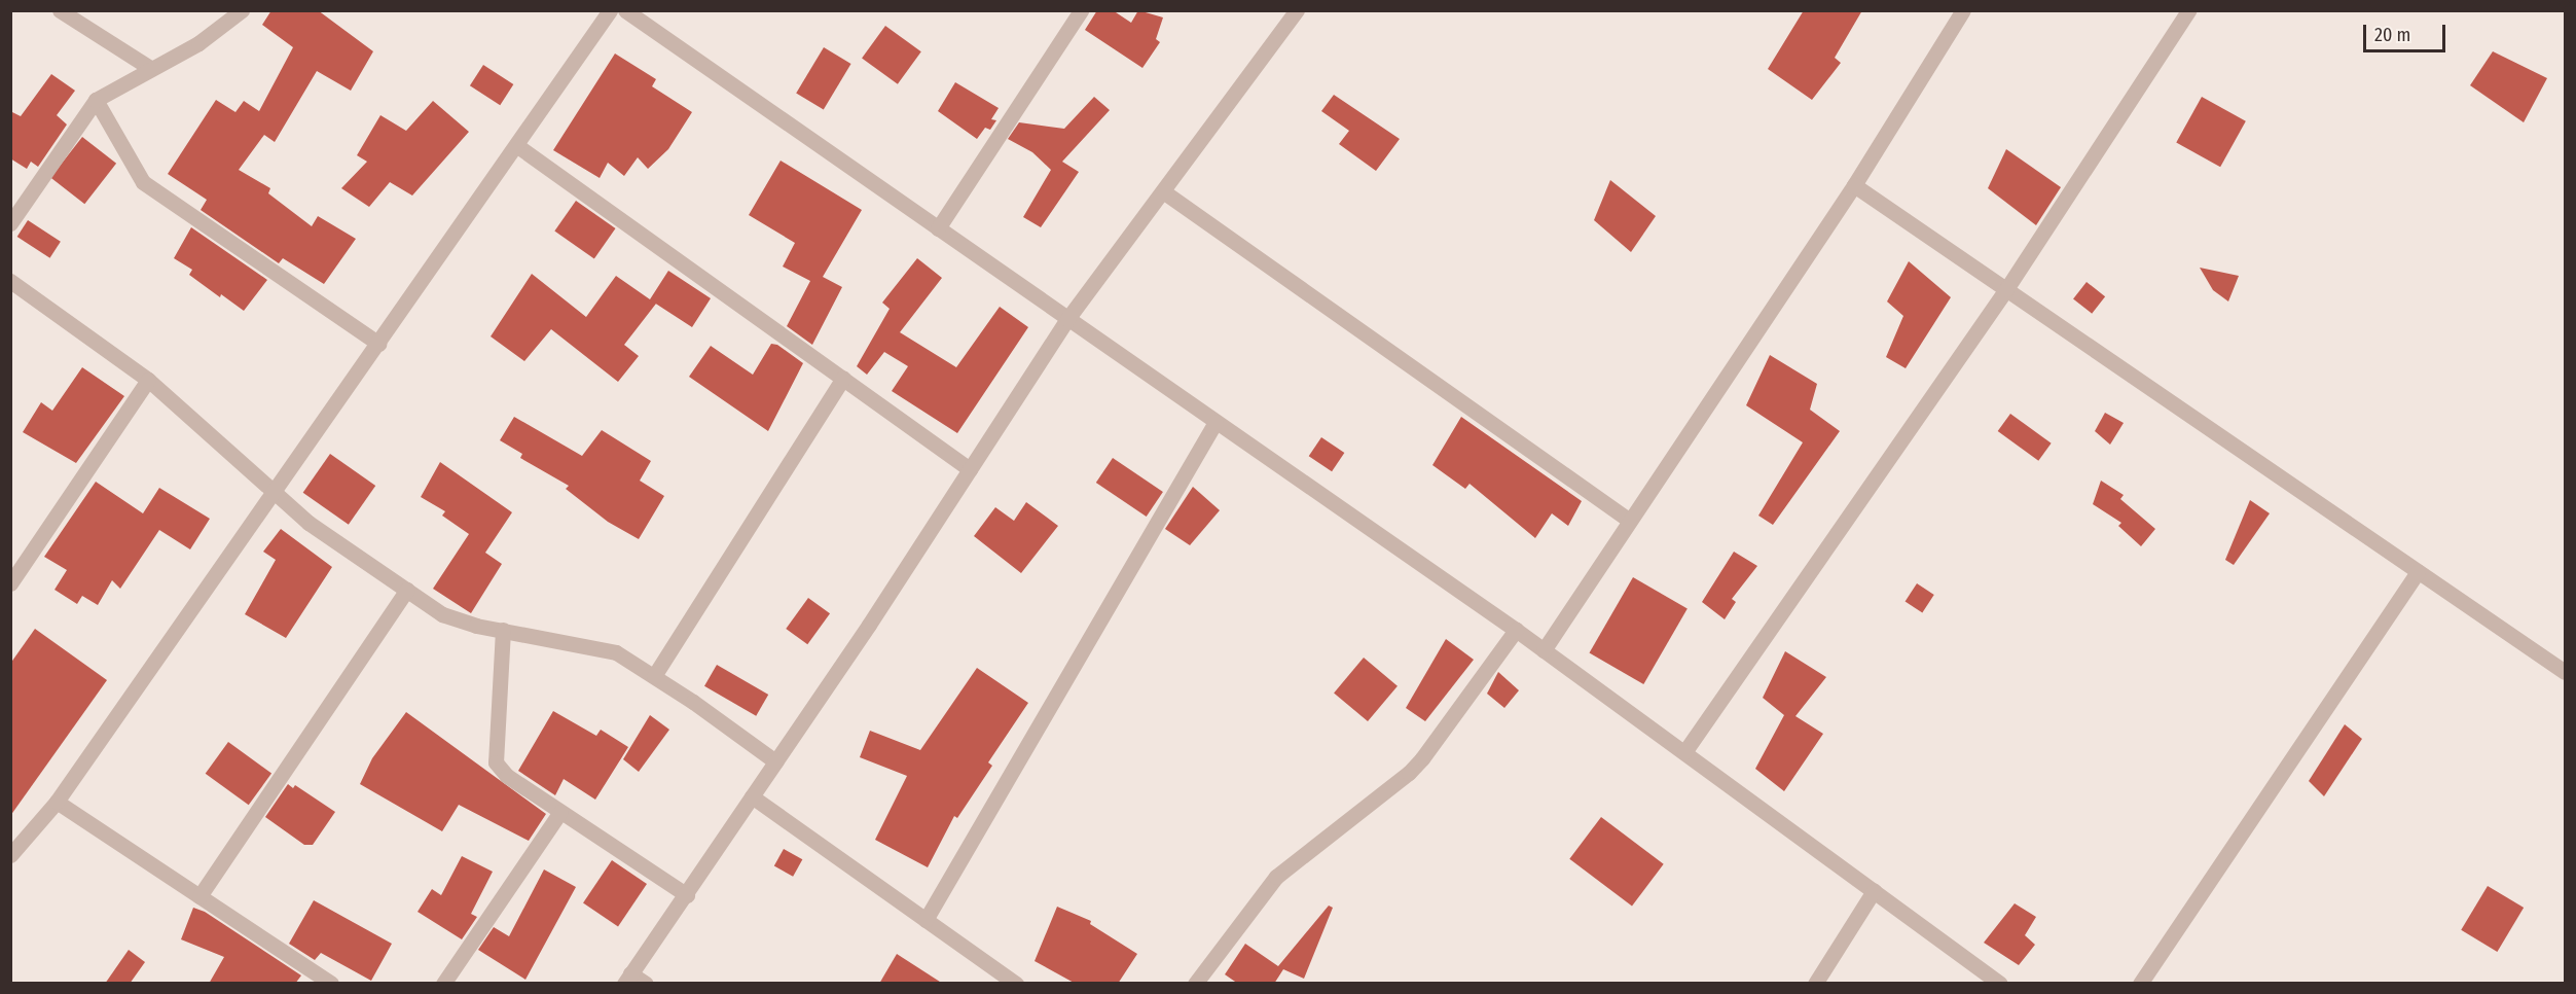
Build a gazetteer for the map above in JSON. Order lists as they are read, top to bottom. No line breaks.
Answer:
{"scale_bar":"20 m"}
